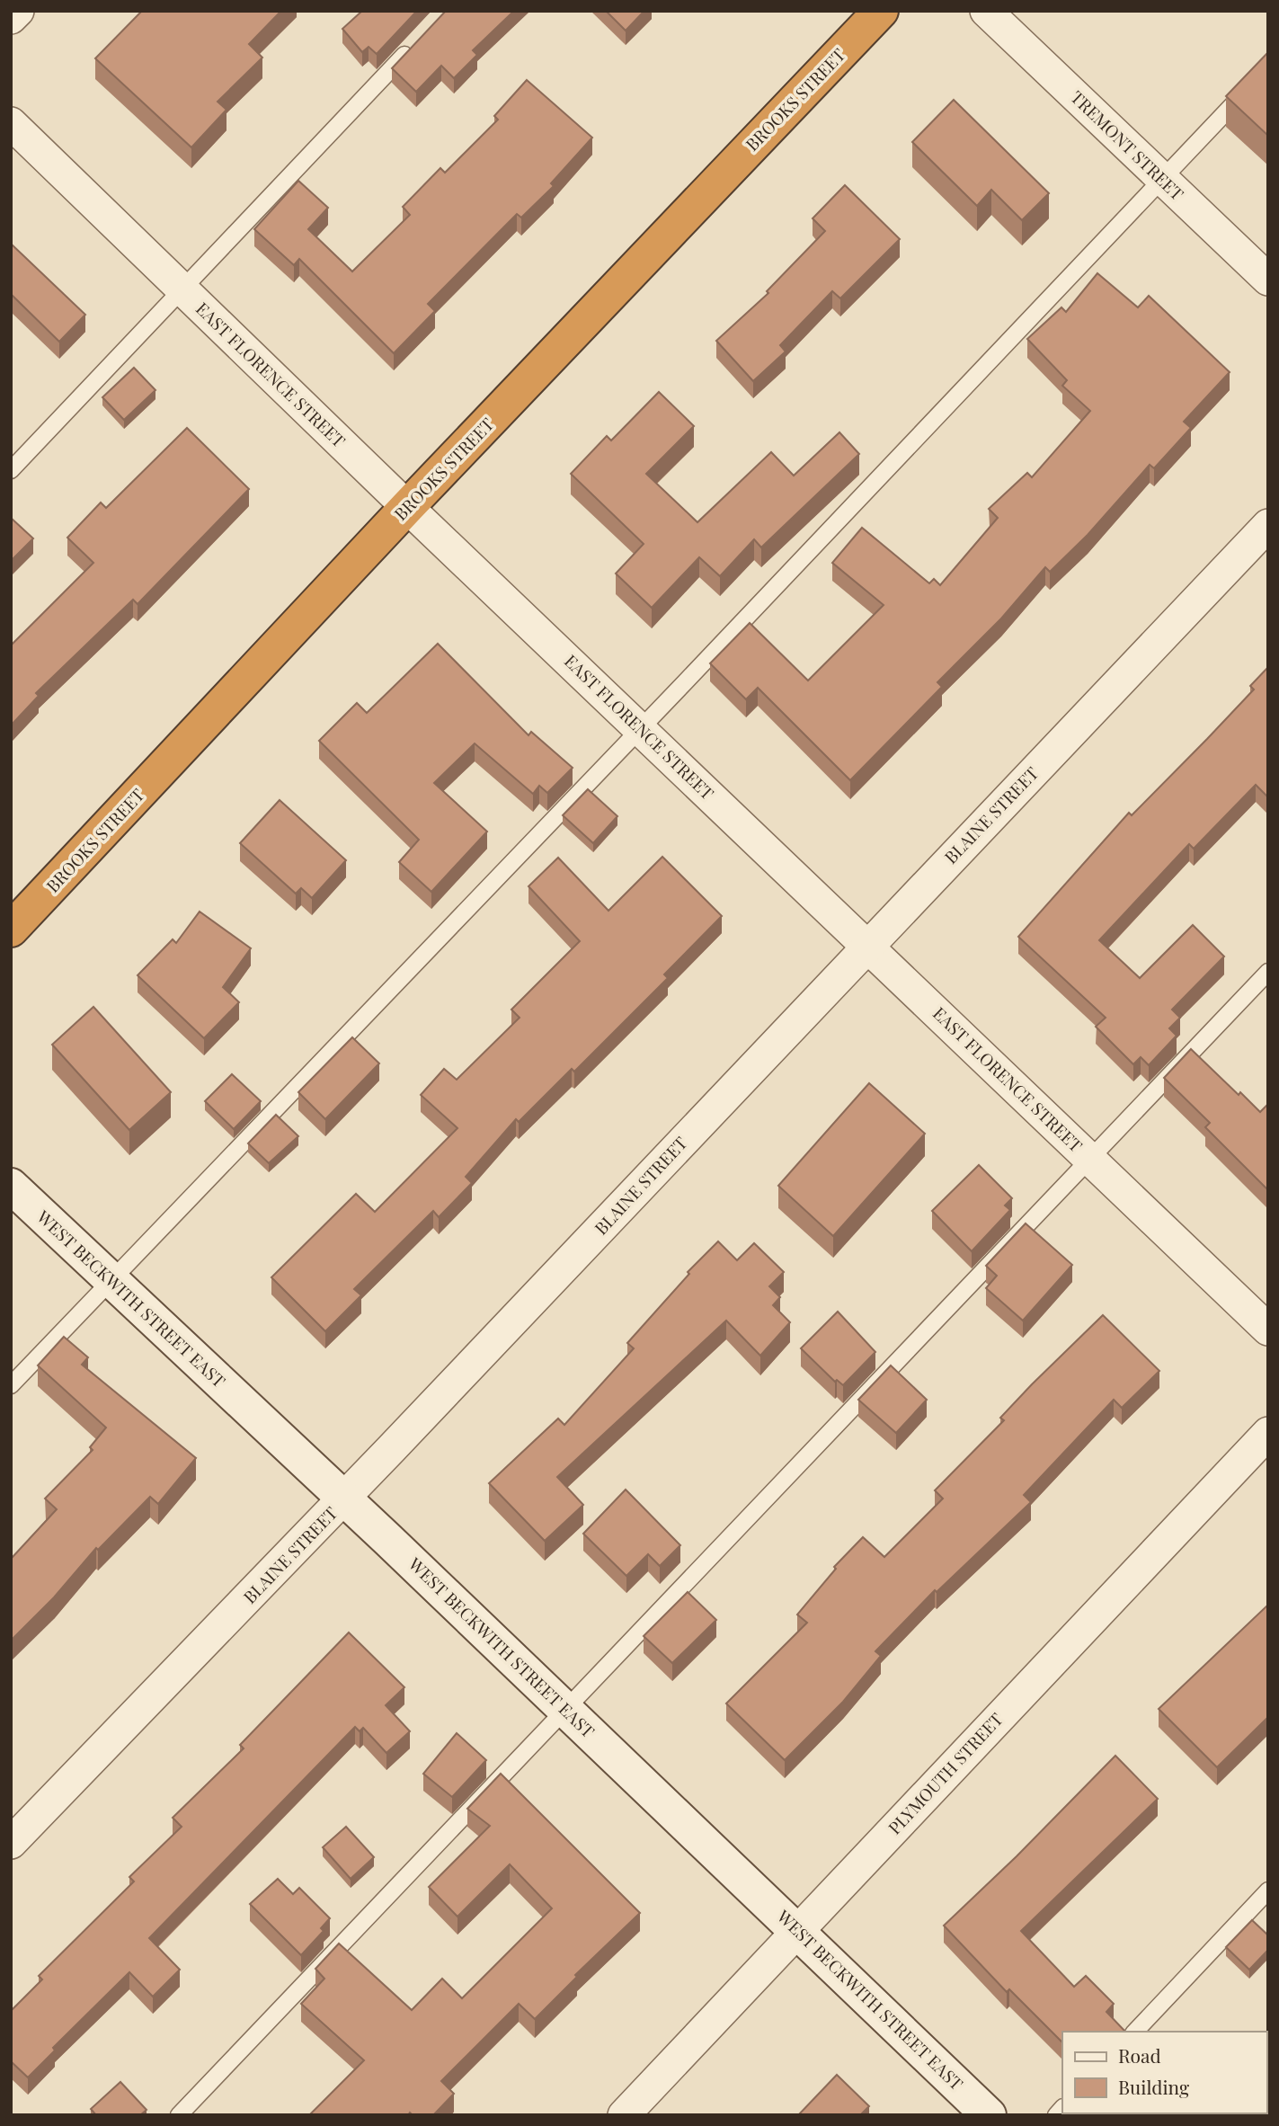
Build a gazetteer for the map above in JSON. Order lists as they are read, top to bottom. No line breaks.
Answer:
{"streets":{"highway":["BROOKS STREET"],"street":["TREMONT STREET","EAST FLORENCE STREET","BLAINE STREET","WEST BECKWITH STREET EAST","PLYMOUTH STREET"]},"crossings":[["BROOKS STREET","EAST FLORENCE STREET"],["EAST FLORENCE STREET","BLAINE STREET"],["BLAINE STREET","WEST BECKWITH STREET EAST"],["WEST BECKWITH STREET EAST","PLYMOUTH STREET"]],"legend":["Road","Building"]}
